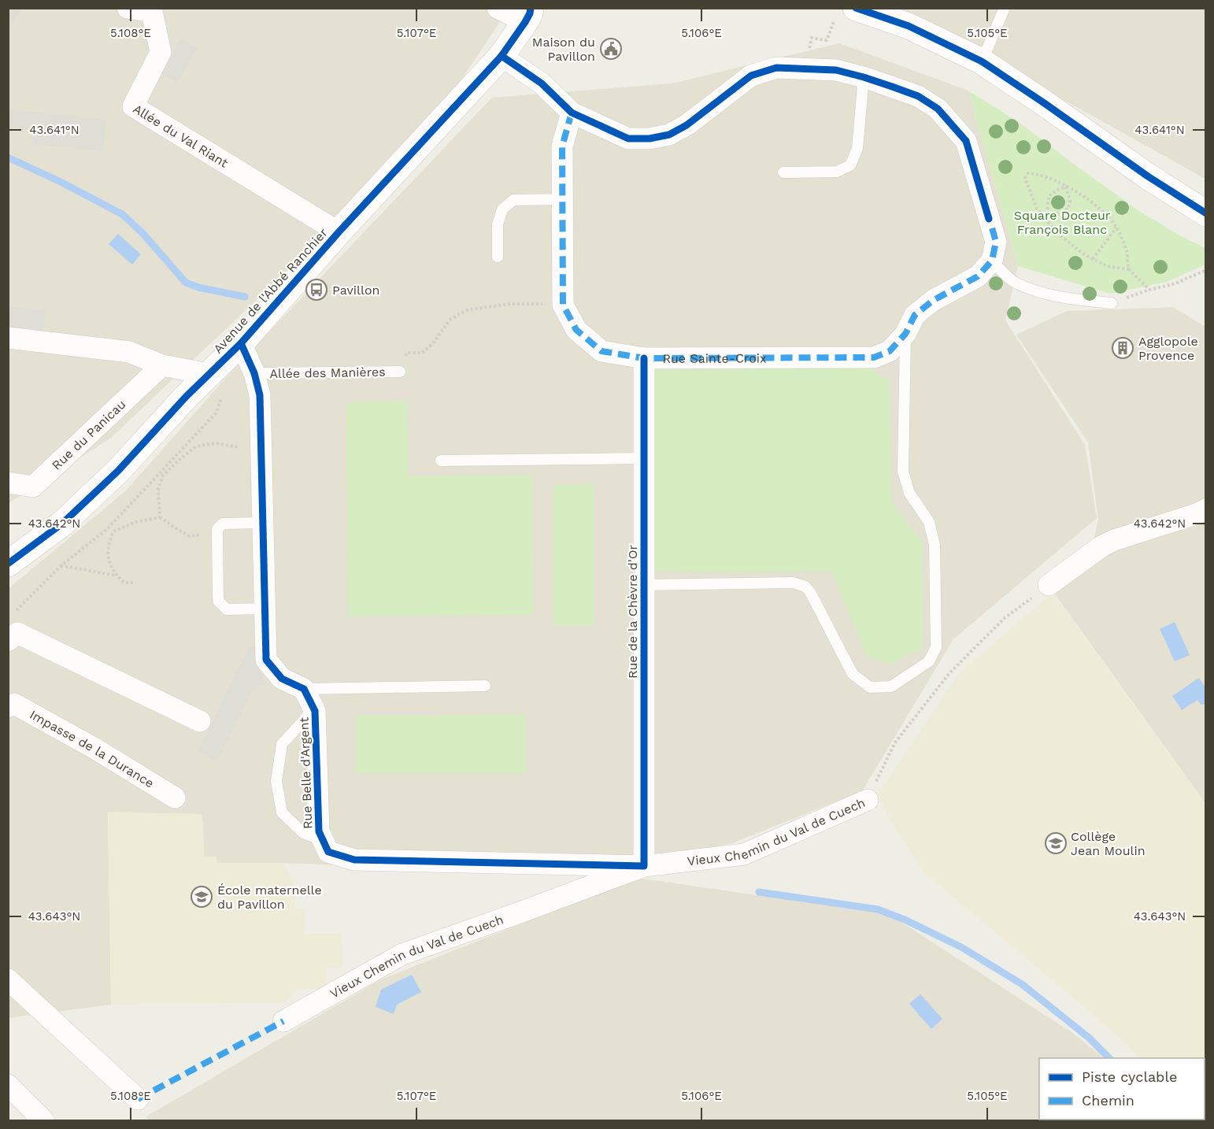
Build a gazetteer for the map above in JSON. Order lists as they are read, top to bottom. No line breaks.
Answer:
{"streets":{"street":["Allée du Val Riant","Avenue de l'Abbé Ranchier","Rue Sainte-Croix","Rue du Panicau","Rue de la Chèvre d'Or","Impasse de la Durance","Rue Belle d'Argent","Vieux Chemin du Val de Cuech"],"lane":["Allée des Manières"]},"crossings":[["Allée du Val Riant","Avenue de l'Abbé Ranchier"],["Rue Sainte-Croix","Rue de la Chèvre d'Or"],["Rue de la Chèvre d'Or","Rue Belle d'Argent"],["Rue de la Chèvre d'Or","Vieux Chemin du Val de Cuech"],["Rue Belle d'Argent","Vieux Chemin du Val de Cuech"]],"parks":["Square Docteur François Blanc"],"places":{"public building":["Maison du Pavillon"],"bus stop":["Pavillon"],"building":["Agglopole Provence"],"school or university":["Collège Jean Moulin","École maternelle du Pavillon"]},"legend":["Piste cyclable","Chemin"],"coordinates":["5.108°E","5.107°E","5.106°E","5.105°E","43.641°N","43.642°N","43.643°N"]}
